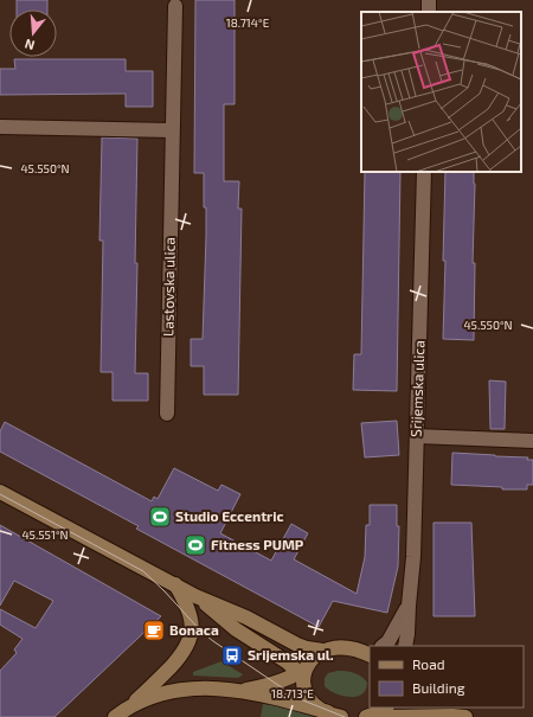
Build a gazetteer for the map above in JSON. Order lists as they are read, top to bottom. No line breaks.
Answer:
{"streets":{"street":["Lastovska ulica","Srijemska ulica"]},"places":{"sports":["Studio Eccentric","Fitness PUMP"],"cafe":["Bonaca"],"bus stop":["Srijemska ul."]},"legend":["Road","Building"],"north":"bottom","coordinates":["18.714°E","45.550°N","45.551°N","18.713°E"]}
